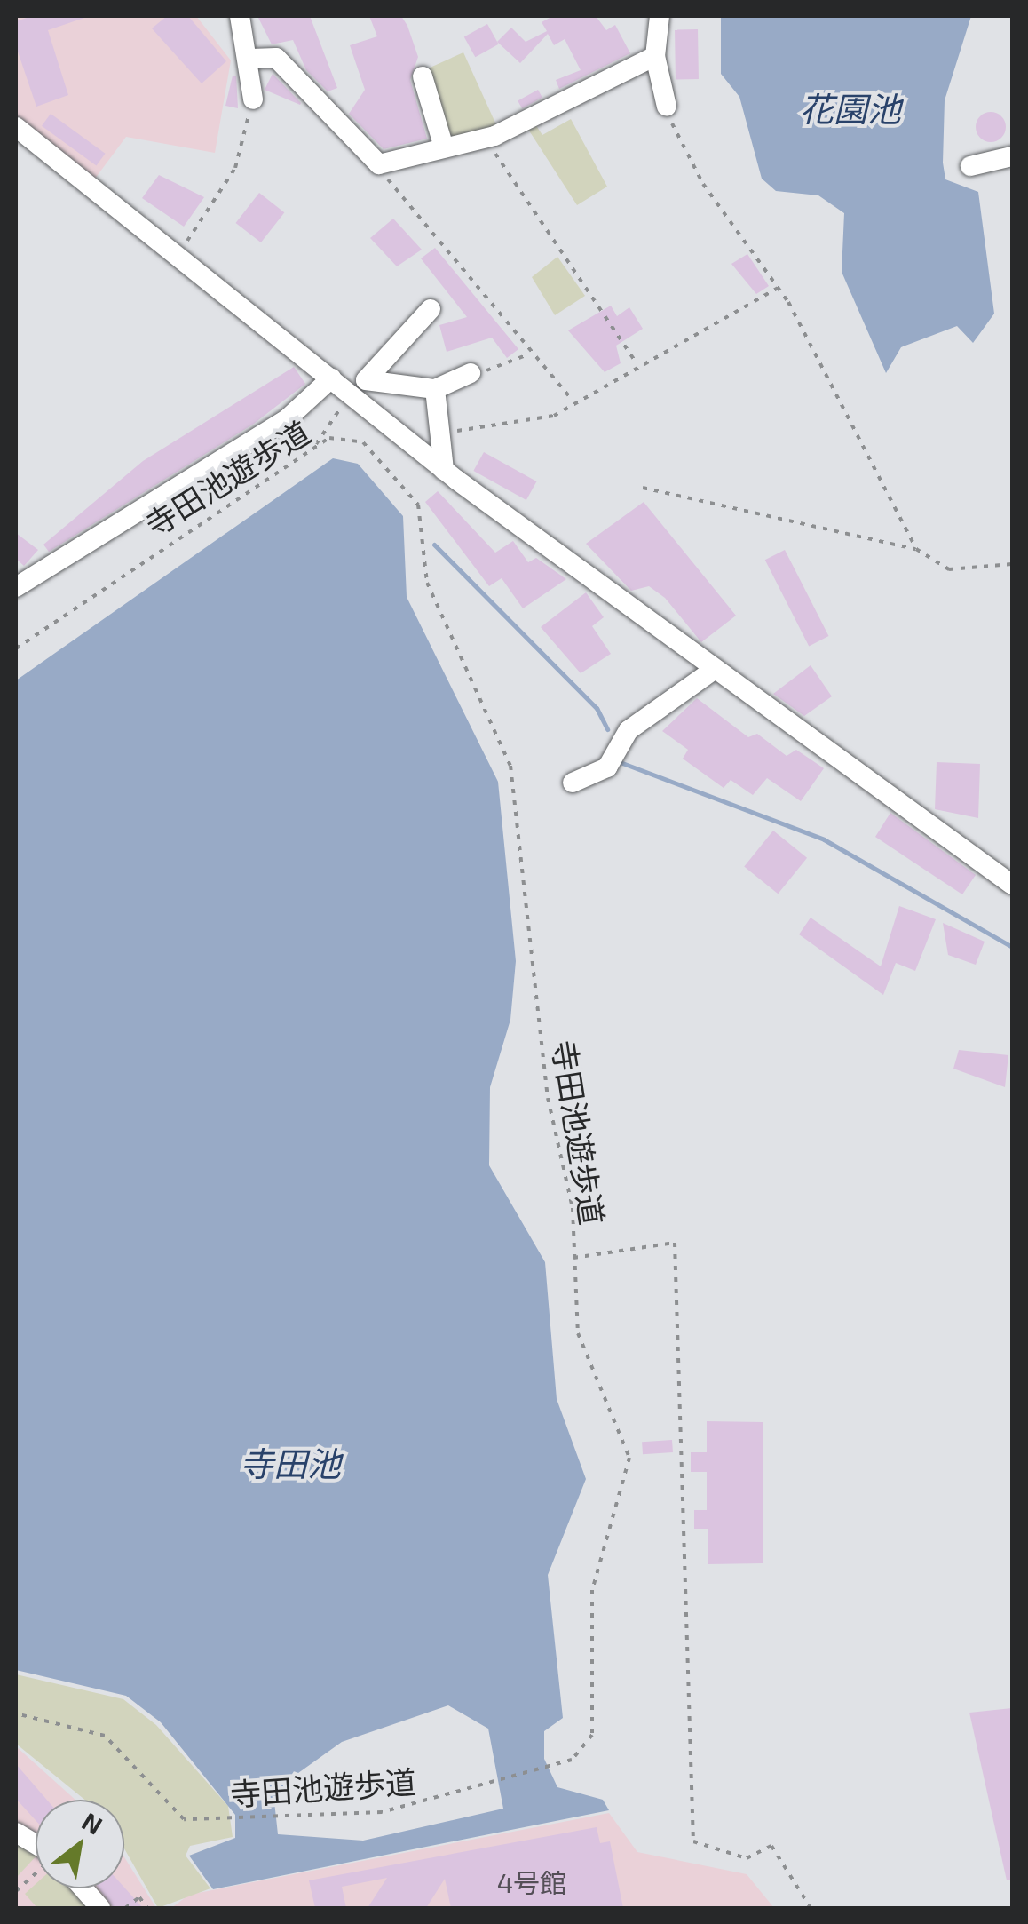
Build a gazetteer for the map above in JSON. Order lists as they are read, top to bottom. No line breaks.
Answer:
{"streets":{"path":["寺田池遊歩道"]},"water":["花園池","寺田池"],"house_numbers":["4号館"],"north":"top right"}
